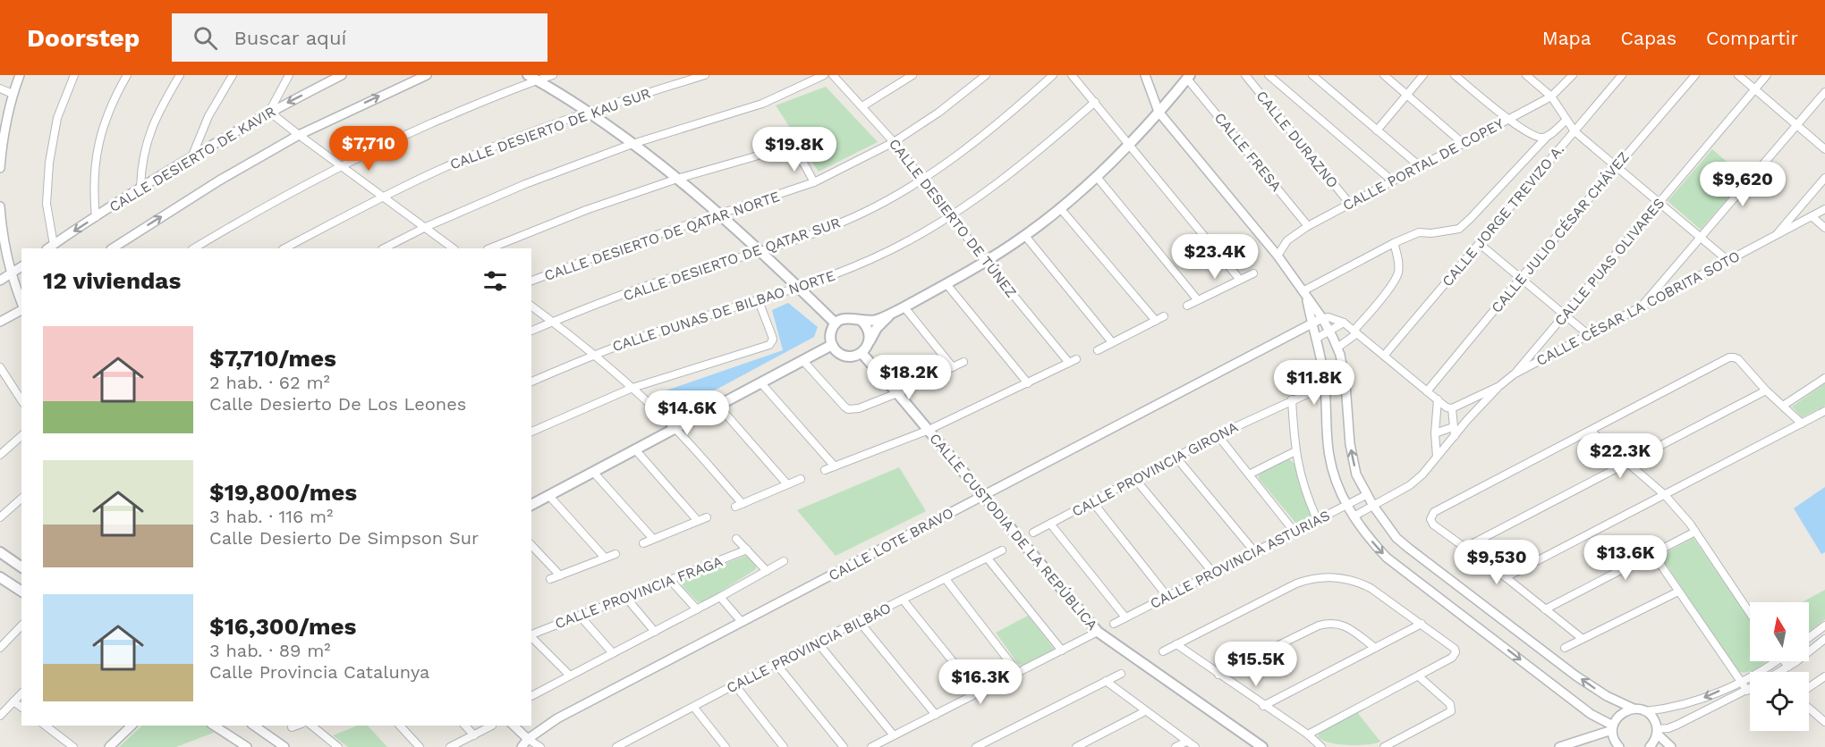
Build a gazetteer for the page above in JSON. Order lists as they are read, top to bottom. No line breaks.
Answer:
{"streets":{"main road":["CALLE CUSTODIA DE LA REPÚBLICA"],"street":["CALLE DESIERTO DE KAU SUR","CALLE DURAZNO","CALLE FRESA","CALLE DESIERTO DE KAVIR","CALLE PORTAL DE COPEY","CALLE JORGE TREVIZO A.","CALLE DESIERTO DE TÚNEZ","CALLE JULIO CÉSAR CHÁVEZ","CALLE DESIERTO DE QATAR NORTE","CALLE DESIERTO DE QATAR SUR","CALLE PUAS OLIVARES","CALLE CÉSAR LA COBRITA SOTO","CALLE DUNAS DE BILBAO NORTE","CALLE PROVINCIA GIRONA","CALLE LOTE BRAVO","CALLE PROVINCIA ASTURIAS","CALLE PROVINCIA FRAGA","CALLE PROVINCIA BILBAO"]},"crossings":[["CALLE DURAZNO","CALLE PORTAL DE COPEY"],["CALLE FRESA","CALLE PORTAL DE COPEY"],["CALLE DESIERTO DE TÚNEZ","CALLE DESIERTO DE QATAR NORTE"],["CALLE DESIERTO DE TÚNEZ","CALLE DESIERTO DE QATAR SUR"],["CALLE DESIERTO DE TÚNEZ","CALLE DUNAS DE BILBAO NORTE"],["CALLE PUAS OLIVARES","CALLE CÉSAR LA COBRITA SOTO"],["CALLE CUSTODIA DE LA REPÚBLICA","CALLE LOTE BRAVO"]],"north":"top","page":{"header":"Doorstep","search":"Buscar aquí","nav":["Mapa","Capas","Compartir"],"price":["$7,710","$19.8K","$9,620","$23.4K","$18.2K","$11.8K","$14.6K","$22.3K","$13.6K","$9,530","$15.5K","$16.3K"],"heading":"12 viviendas","list":[{"name":"$7,710/mes","note":"2 hab. · 62 m² · Calle Desierto De Los Leones"},{"name":"$19,800/mes","note":"3 hab. · 116 m² · Calle Desierto De Simpson Sur"},{"name":"$16,300/mes","note":"3 hab. · 89 m² · Calle Provincia Catalunya"}]}}
